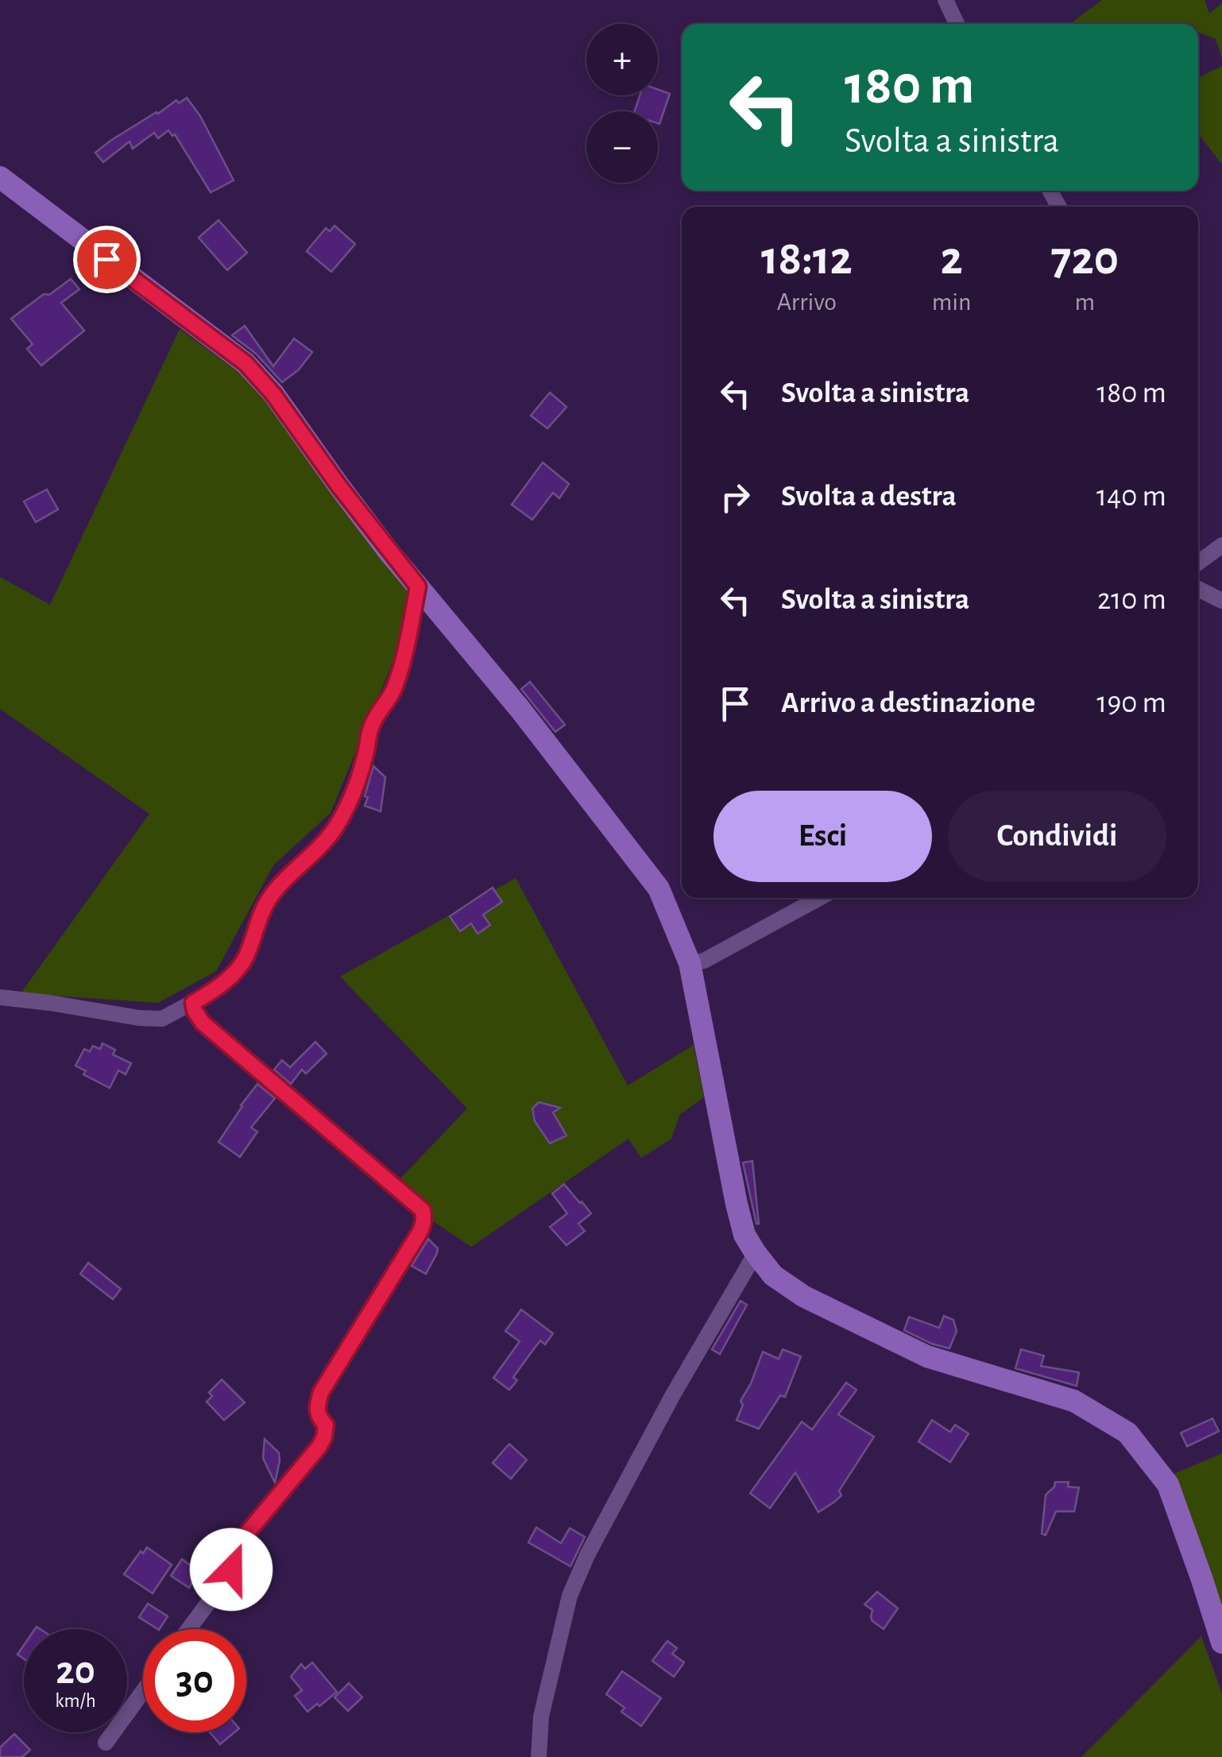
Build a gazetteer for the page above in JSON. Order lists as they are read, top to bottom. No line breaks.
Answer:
{"page":{"map_buttons":["+","−"],"turn":["180 m","Svolta a sinistra"],"eta":["18:12","Arrivo","2","min","720","m"],"list":[{"name":"Svolta a sinistra","value":"180 m"},{"name":"Svolta a destra","value":"140 m"},{"name":"Svolta a sinistra","value":"210 m"},{"name":"Arrivo a destinazione","value":"190 m"}],"buttons":["Esci","Condividi"],"speed":"20 km/h","limit":"30"}}
